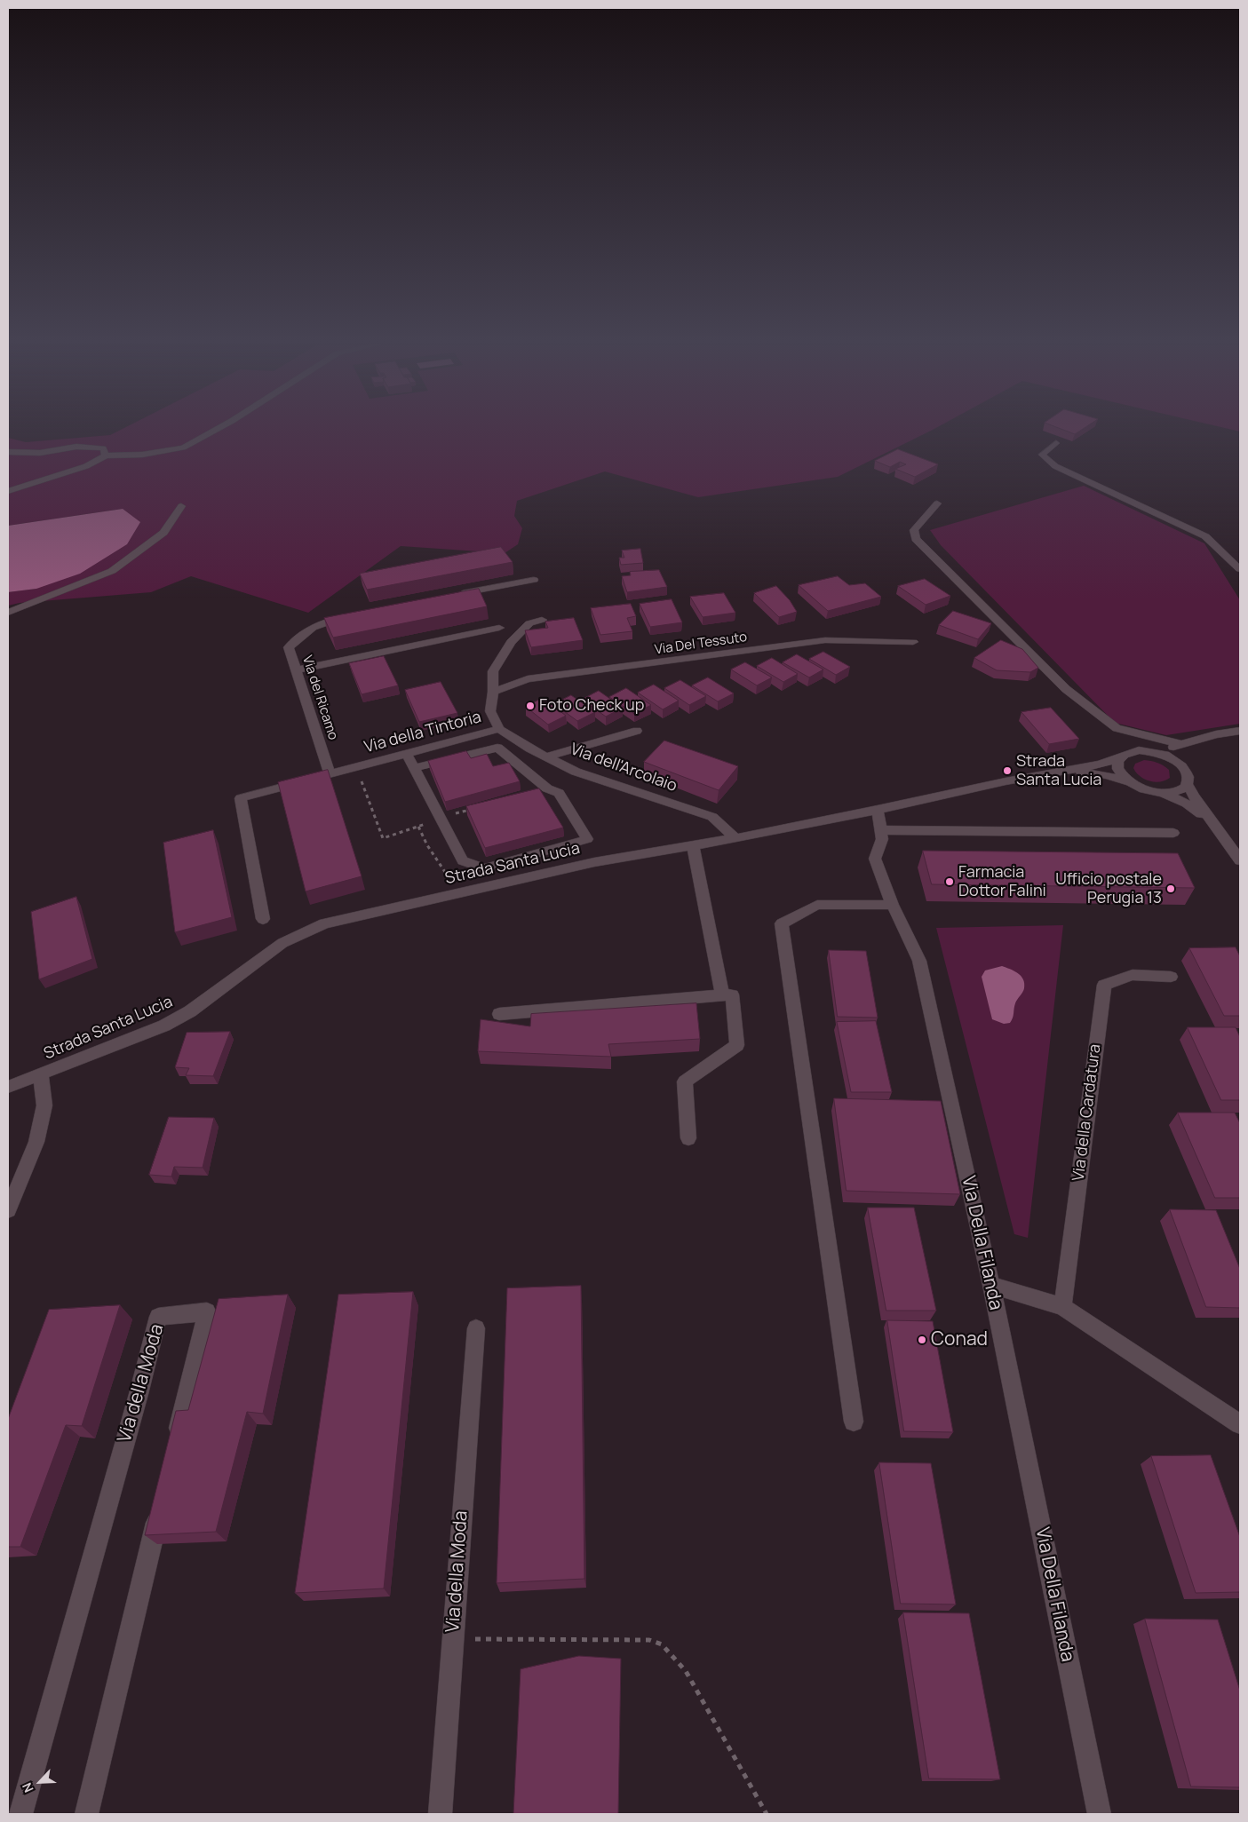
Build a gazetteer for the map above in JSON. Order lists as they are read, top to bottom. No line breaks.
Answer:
{"streets":{"street":["Via Del Tessuto","Via del Ricamo","Via della Tintoria","Via dell'Arcolaio","Strada Santa Lucia","Via della Cardatura","Via Della Filanda","Via della Moda"]},"crossings":[["Via del Ricamo","Via della Tintoria"],["Via della Tintoria","Via dell'Arcolaio"],["Via dell'Arcolaio","Strada Santa Lucia"],["Strada Santa Lucia","Via Della Filanda"]],"places":["Foto Check up","Strada Santa Lucia","Farmacia Dottor Falini","Ufficio postale Perugia 13","Conad"],"north":"bottom left"}
